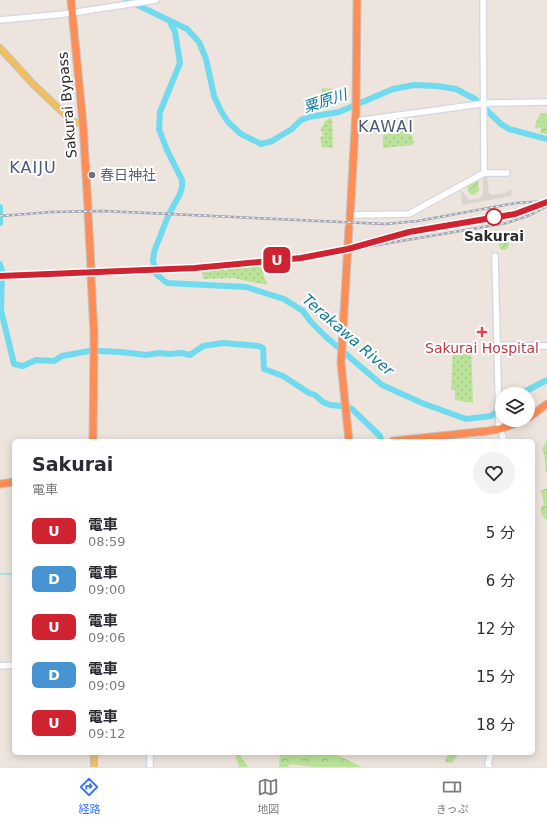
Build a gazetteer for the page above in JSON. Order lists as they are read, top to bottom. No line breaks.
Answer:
{"streets":{"highway":["Sakurai Bypass"]},"districts":["KAWAI","KAIJU"],"water":["粟原川","Terakawa River"],"places":{"other":["春日神社","Sakurai"],"health":["Sakurai Hospital"]},"page":{"on_map":"U","heading":["Sakurai","電車"],"list":[{"mark":"U","name":"電車","note":"08:59","value":"5 分"},{"mark":"D","name":"電車","note":"09:00","value":"6 分"},{"mark":"U","name":"電車","note":"09:06","value":"12 分"},{"mark":"D","name":"電車","note":"09:09","value":"15 分"},{"mark":"U","name":"電車","note":"09:12","value":"18 分"}],"tabs":["経路","地図","きっぷ"]}}
